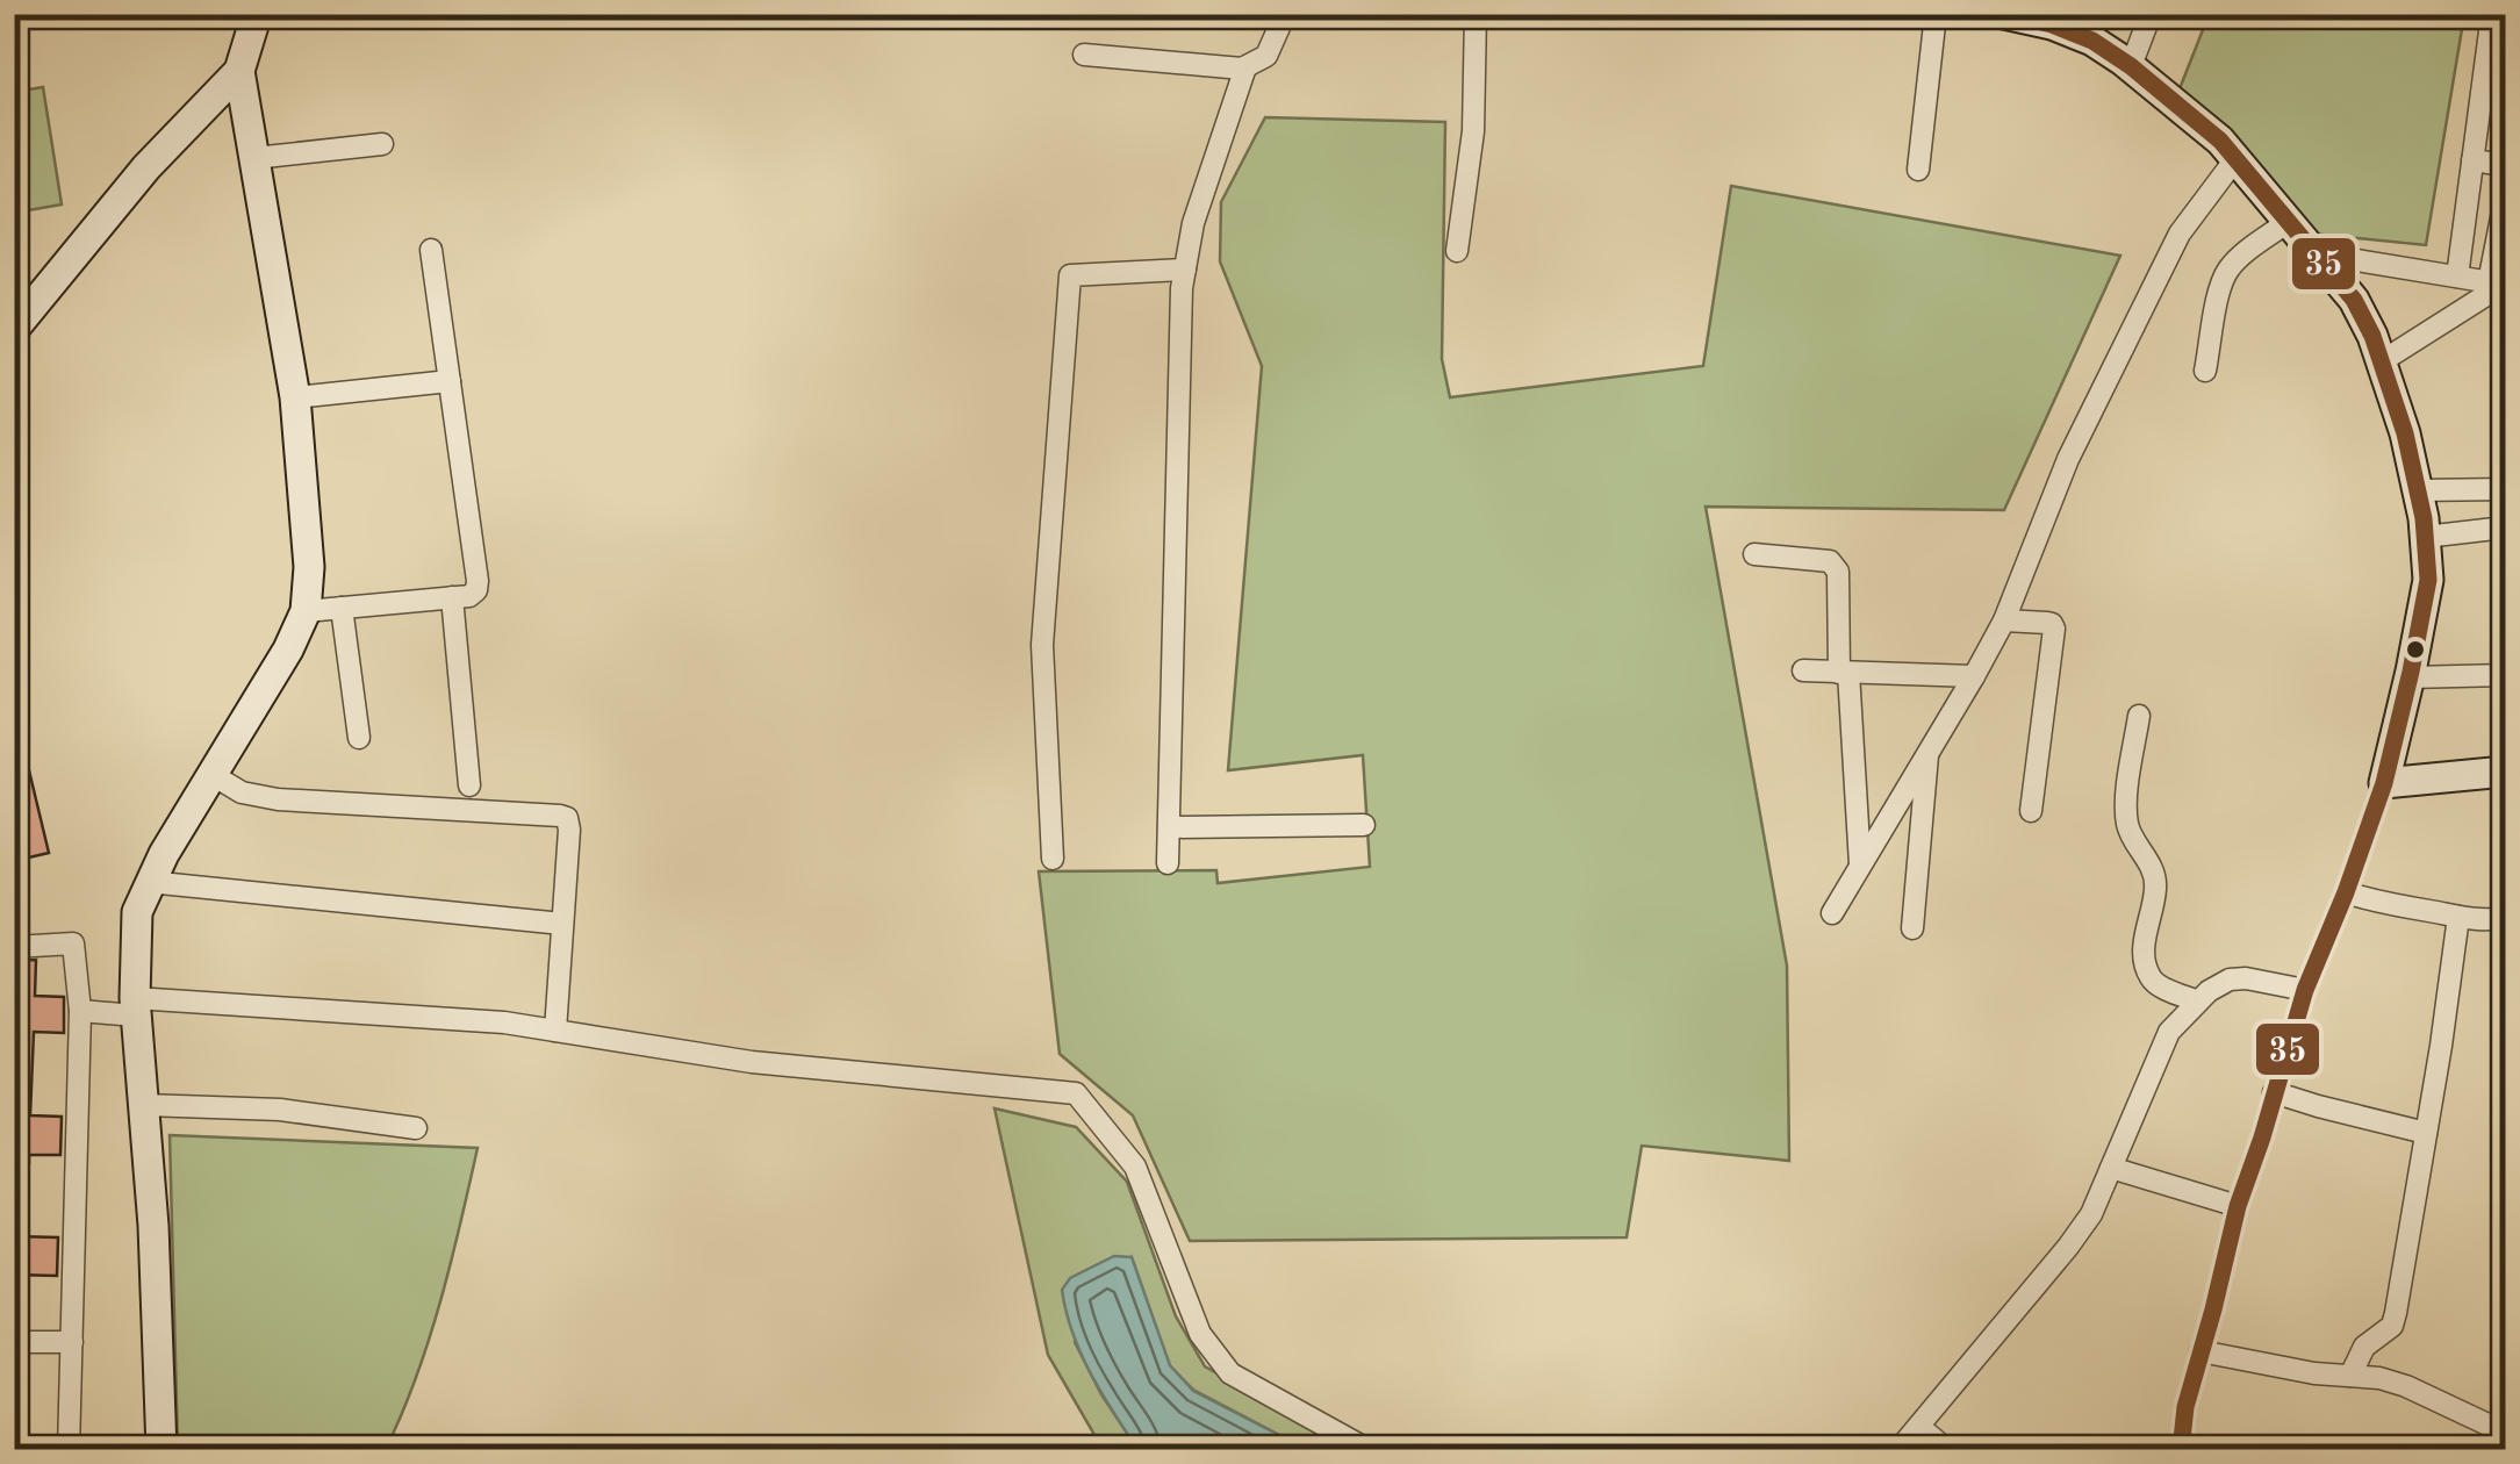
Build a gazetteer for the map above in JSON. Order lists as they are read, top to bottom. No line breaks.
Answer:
{"lines":["transit line 35"]}
